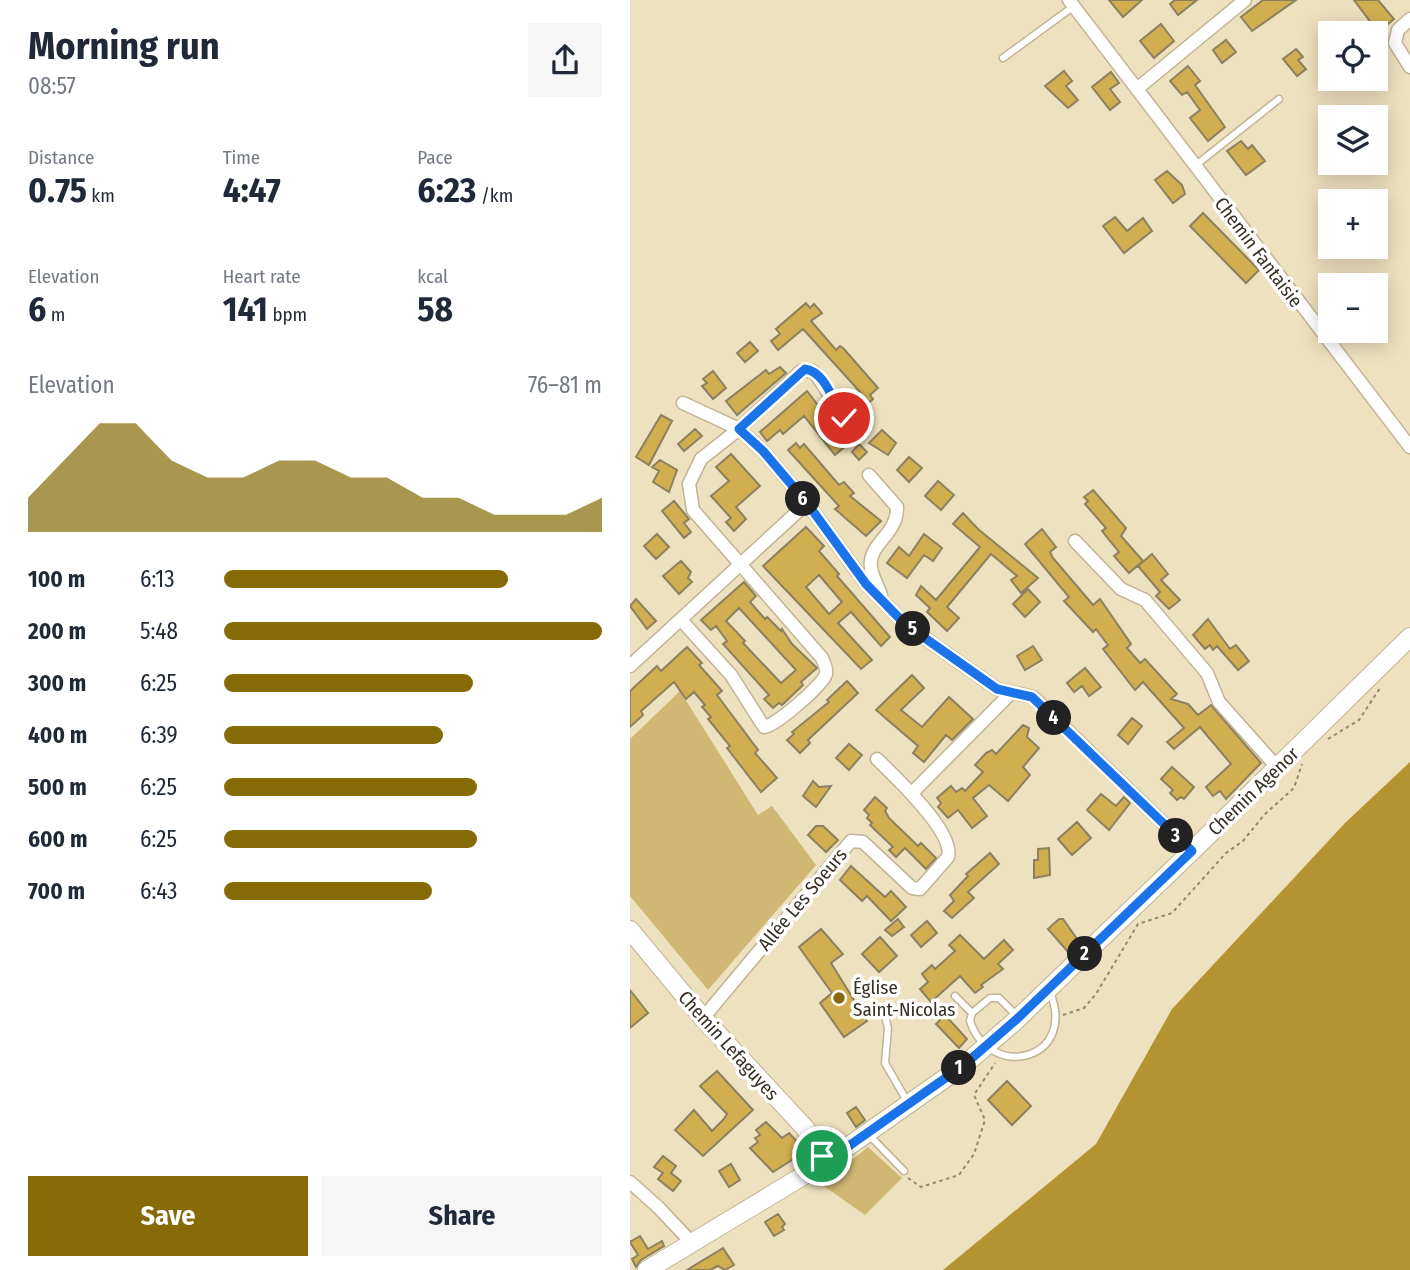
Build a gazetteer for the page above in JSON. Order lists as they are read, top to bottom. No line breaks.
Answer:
{"streets":{"main road":["Chemin Agenor","Chemin Lefaguyes"],"street":["Chemin Fantaisie","Allée Les Soeurs"]},"crossings":[["Chemin Agenor","Chemin Lefaguyes"],["Allée Les Soeurs","Chemin Lefaguyes"]],"places":["Église Saint-Nicolas"],"page":{"heading":["Morning run","08:57"],"map_buttons":["+","−"],"stats":[["Distance","0.75 km"],["Time","4:47"],["Pace","6:23 /km"],["Elevation","6 m"],["Heart rate","141 bpm"],["kcal","58"]],"chart":["Elevation","76–81 m"],"pins":["6","5","4","3","2","1"],"list":[{"name":"100 m","note":"6:13"},{"name":"200 m","note":"5:48"},{"name":"300 m","note":"6:25"},{"name":"400 m","note":"6:39"},{"name":"500 m","note":"6:25"},{"name":"600 m","note":"6:25"},{"name":"700 m","note":"6:43"}],"buttons":["Save","Share"]}}
